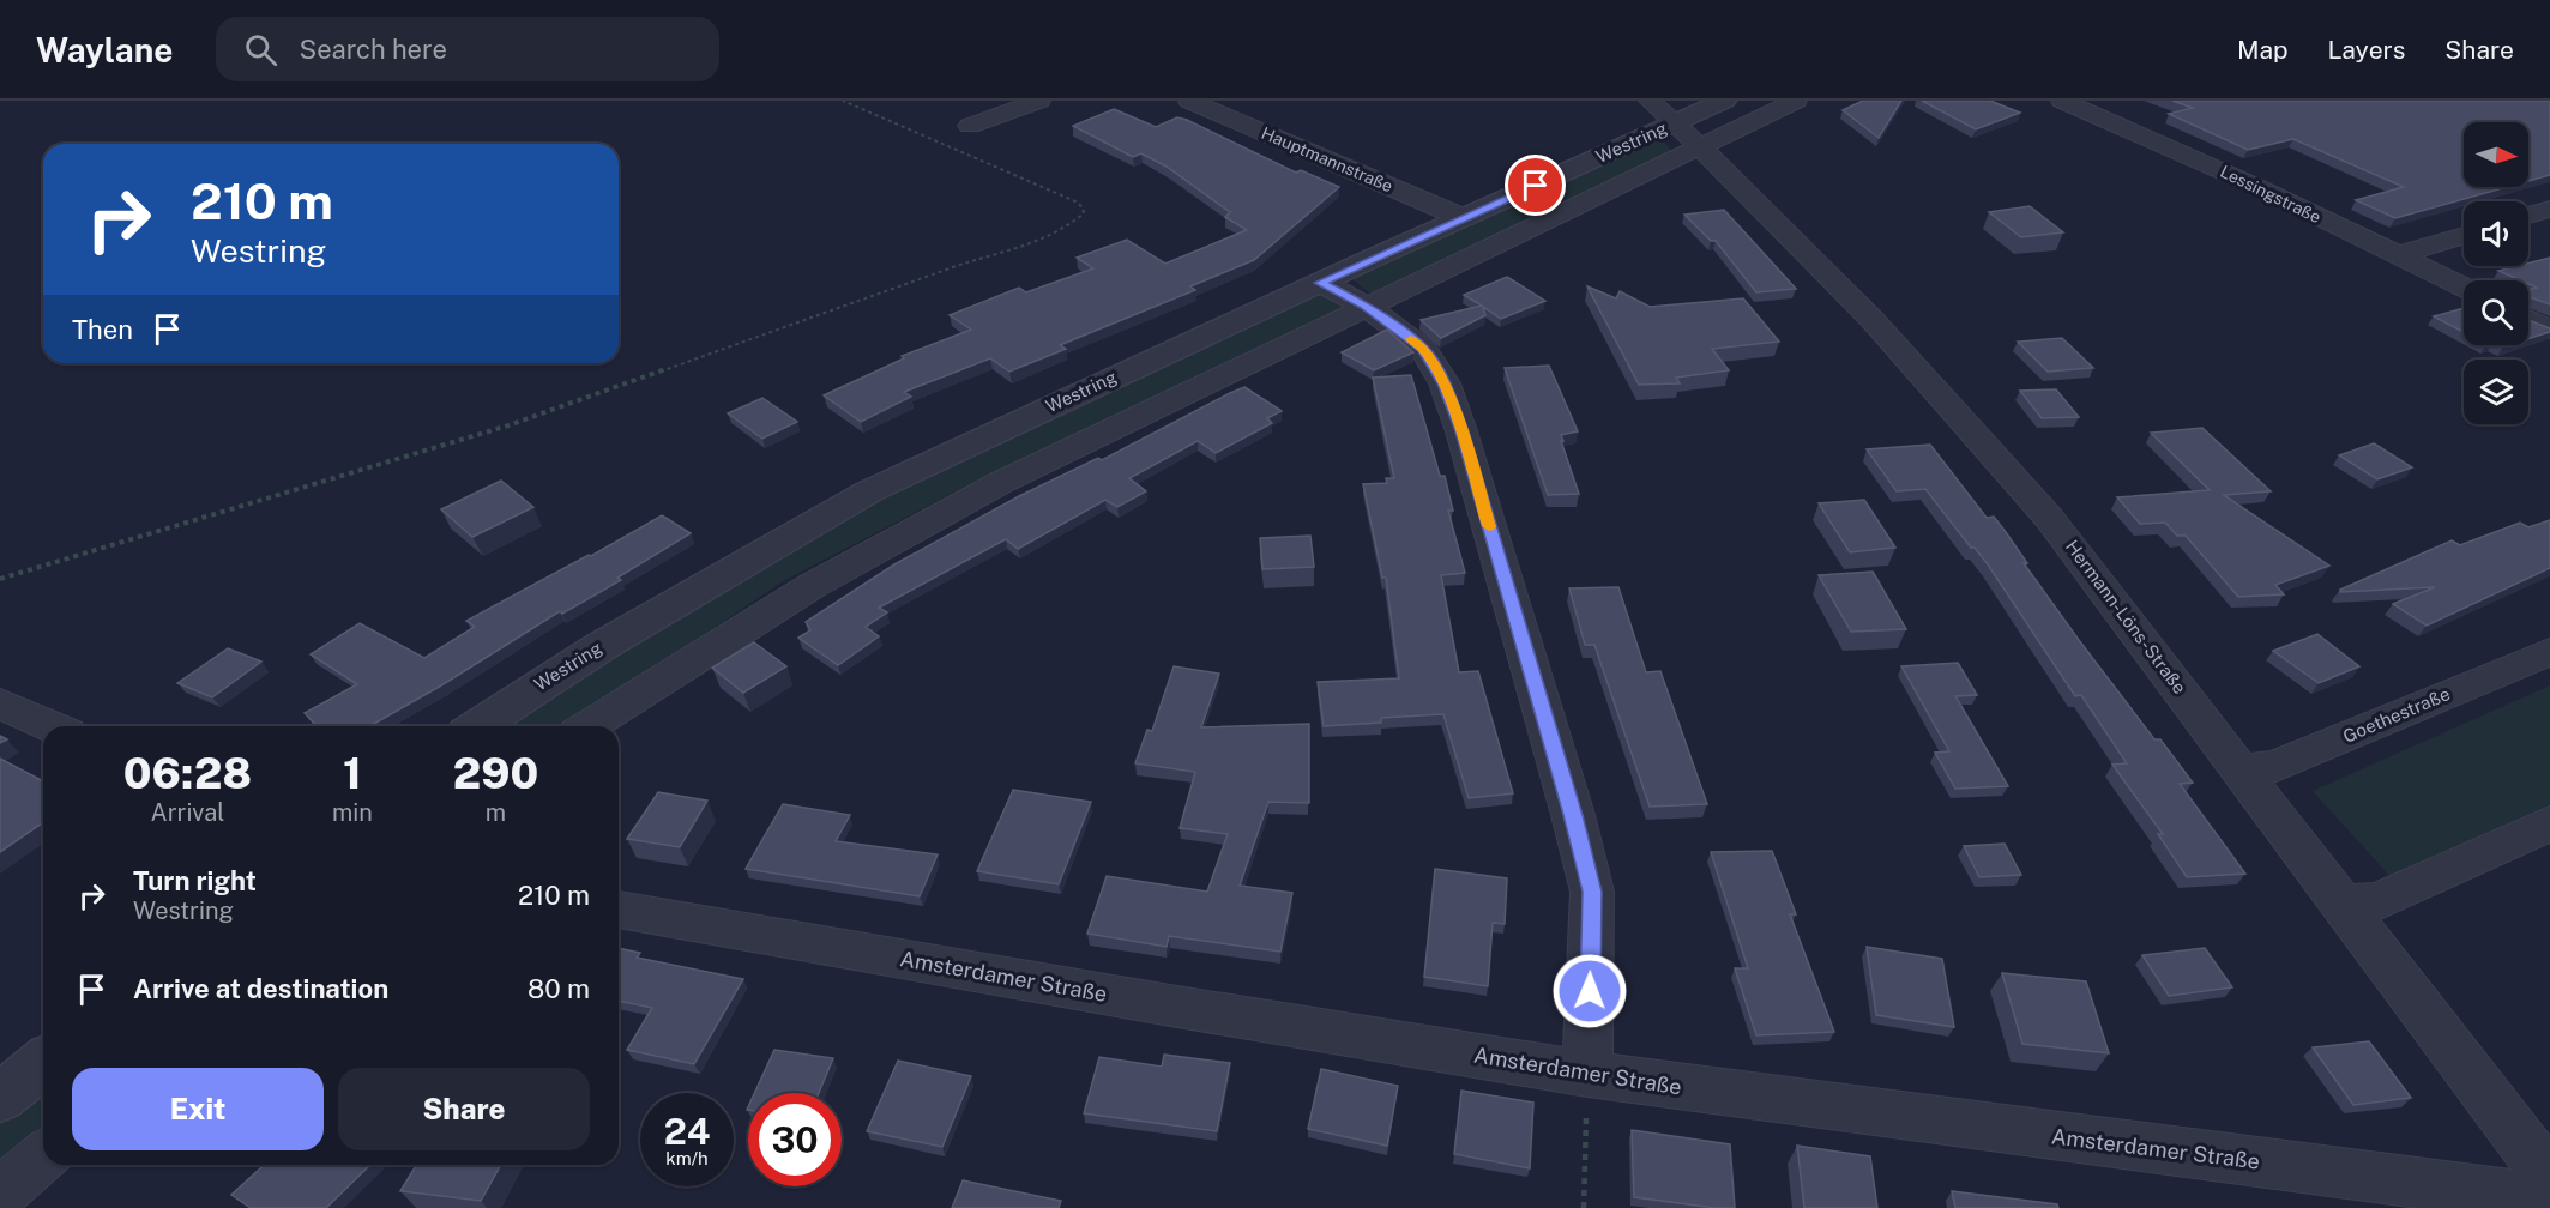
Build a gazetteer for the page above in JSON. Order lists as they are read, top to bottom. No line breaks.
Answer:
{"streets":{"street":["Westring","Hauptmannstraße","Lessingstraße","Hermann-Löns-Straße","Goethestraße","Amsterdamer Straße"]},"crossings":[["Westring","Hauptmannstraße"],["Westring","Hermann-Löns-Straße"],["Hermann-Löns-Straße","Goethestraße"]],"north":"right","page":{"header":"Waylane","search":"Search here","nav":["Map","Layers","Share"],"turn":["210 m","Westring"],"then":"Then","eta":["06:28","Arrival","1","min","290","m"],"list":[{"name":"Turn right","note":"Westring","value":"210 m"},{"name":"Arrive at destination","value":"80 m"}],"buttons":["Exit","Share"],"speed":"24 km/h","limit":"30"}}
